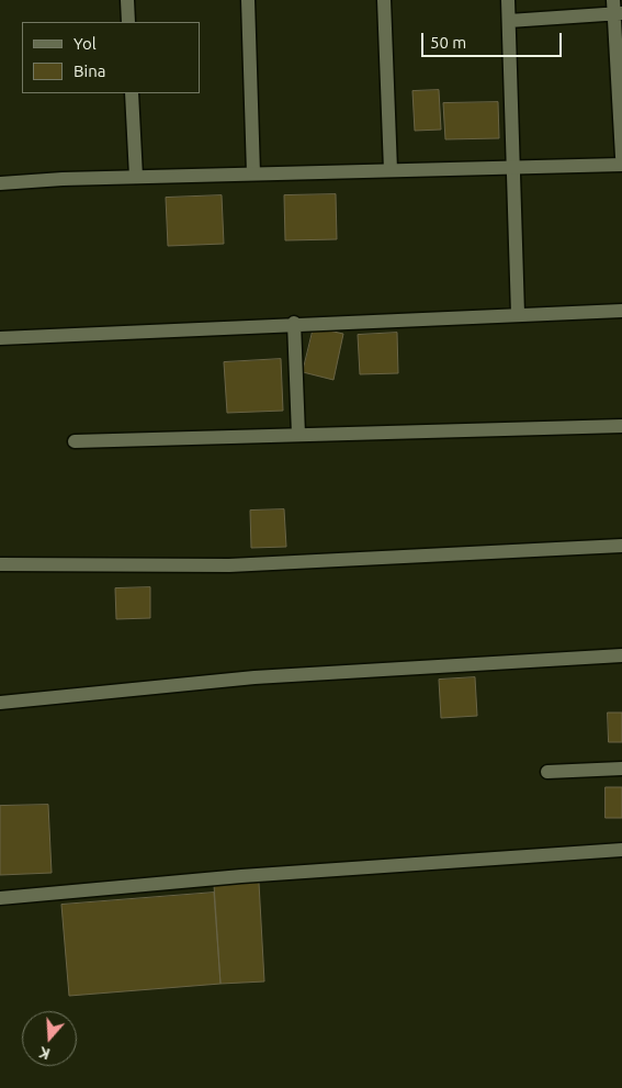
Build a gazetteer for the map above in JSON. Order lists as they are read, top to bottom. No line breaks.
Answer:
{"legend":["Yol","Bina"],"scale_bar":"50 m","north":"bottom"}
